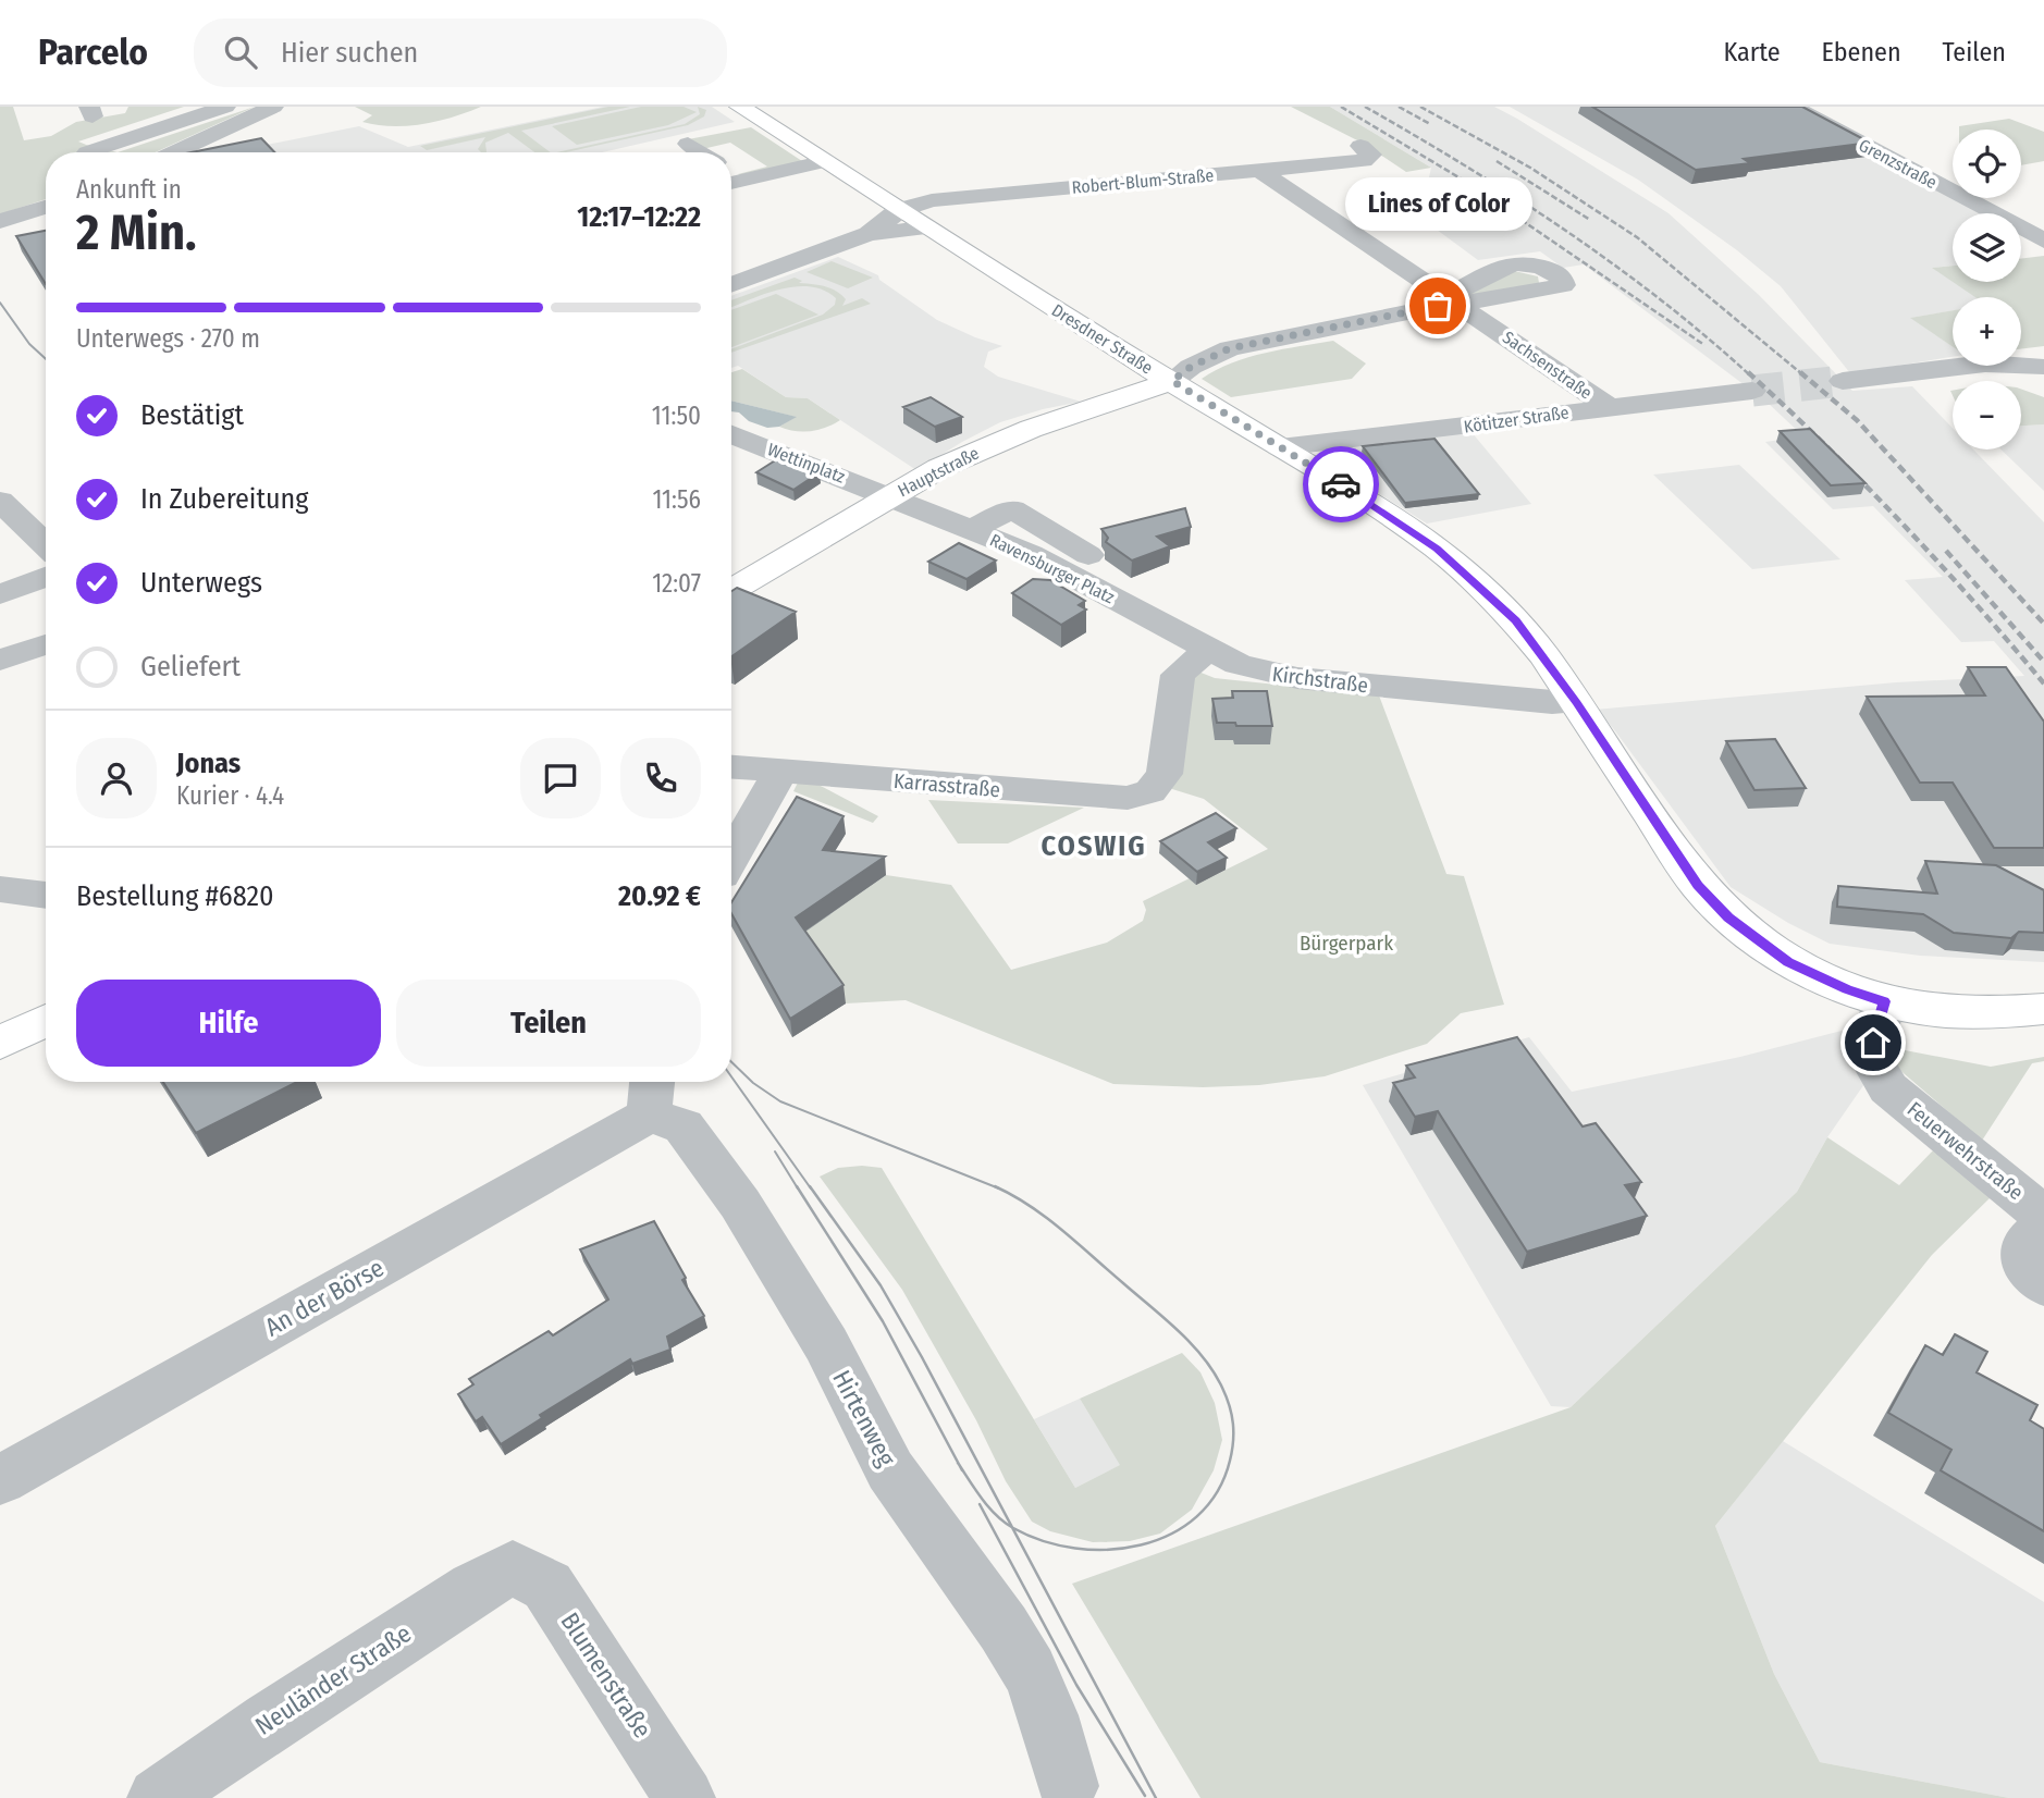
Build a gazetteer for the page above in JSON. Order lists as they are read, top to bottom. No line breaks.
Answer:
{"streets":{"main road":["Dresdner Straße","Hauptstraße"],"street":["Grenzstraße","Robert-Blum-Straße","Sachsenstraße","Kötitzer Straße","Wettinplatz","Ravensburger Platz","Kirchstraße","Karrasstraße","Feuerwehrstraße","An der Börse","Hirtenweg","Blumenstraße","Neuländer Straße"]},"crossings":[["Robert-Blum-Straße","Dresdner Straße"],["Robert-Blum-Straße","Sachsenstraße"],["Dresdner Straße","Kötitzer Straße"],["Dresdner Straße","Hauptstraße"],["Dresdner Straße","Kirchstraße"],["Dresdner Straße","Feuerwehrstraße"],["Sachsenstraße","Kötitzer Straße"],["Wettinplatz","Hauptstraße"],["Wettinplatz","Ravensburger Platz"],["Hauptstraße","Ravensburger Platz"],["Ravensburger Platz","Kirchstraße"],["Ravensburger Platz","Karrasstraße"],["Kirchstraße","Karrasstraße"],["An der Börse","Hirtenweg"],["Blumenstraße","Neuländer Straße"]],"districts":["COSWIG"],"parks":["Bürgerpark"],"places":["Lines of Color"],"page":{"header":"Parcelo","search":"Hier suchen","nav":["Karte","Ebenen","Teilen"],"map_buttons":["+","−"],"heading":["2 Min.","Ankunft in","12:17–12:22"],"panel":["Jonas","Kurier · 4.4","Bestellung #6820","20.92 €"],"bubble":"Lines of Color","bar":"Unterwegs · 270 m","list":[["Bestätigt","11:50"],["In Zubereitung","11:56"],["Unterwegs","12:07"],"Geliefert"],"buttons":["Hilfe","Teilen"]}}
